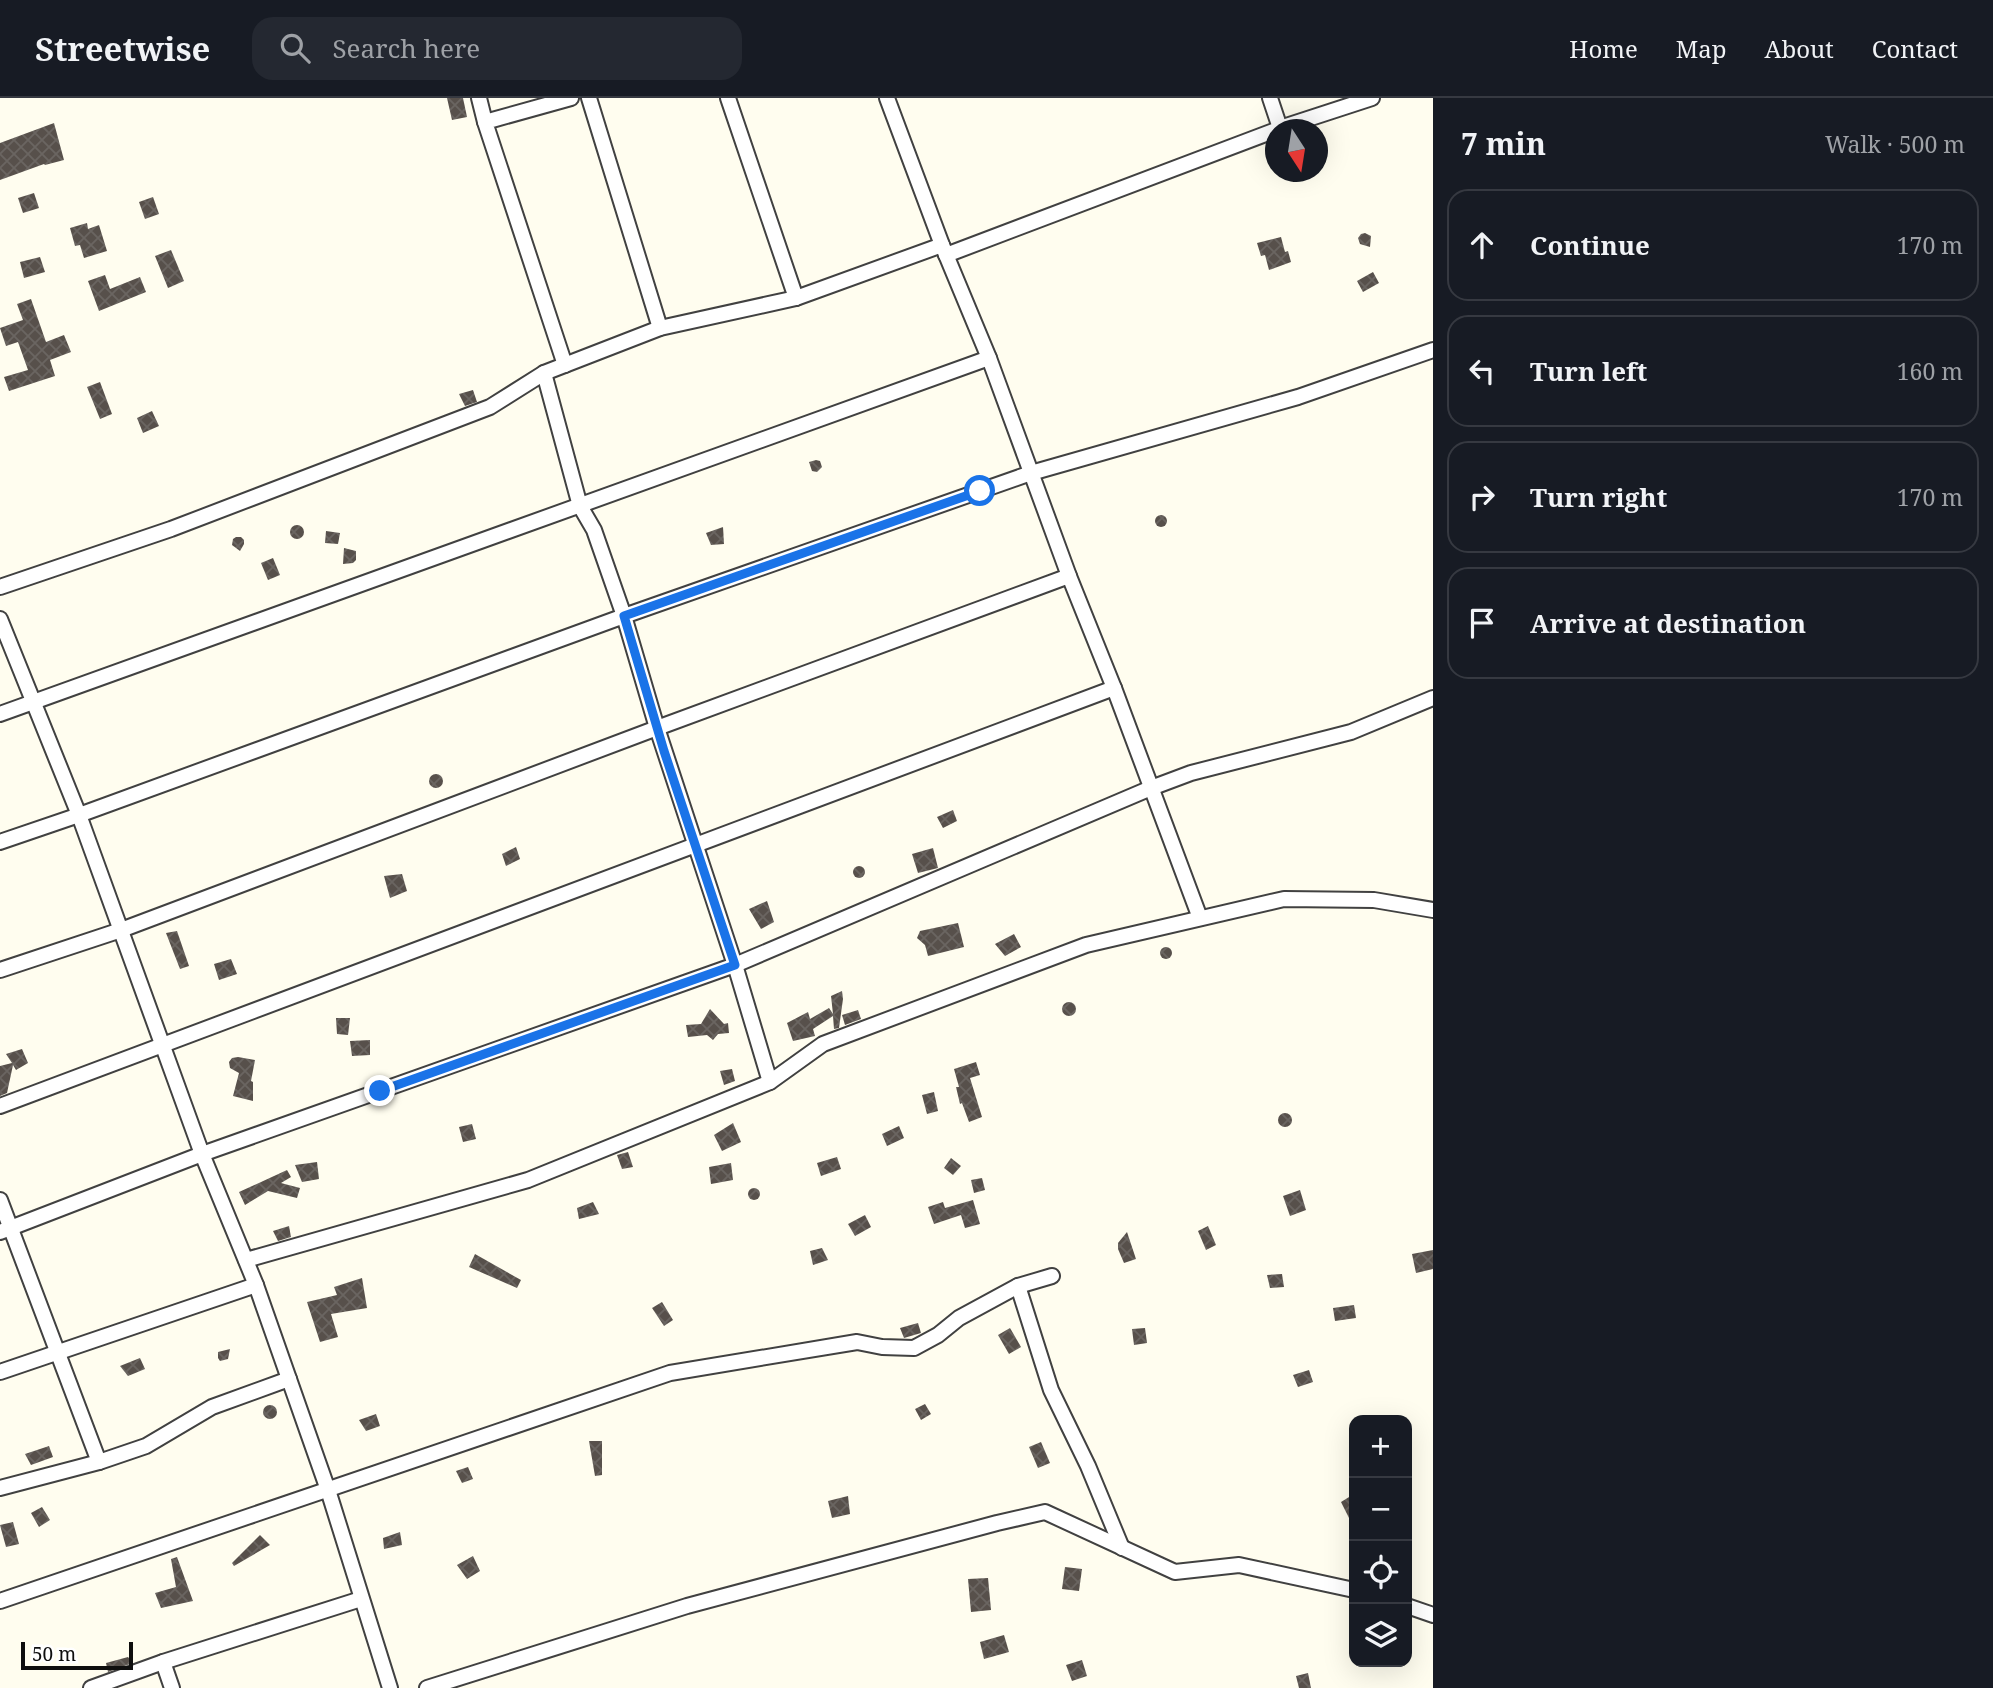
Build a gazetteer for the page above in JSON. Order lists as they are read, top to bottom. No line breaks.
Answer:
{"scale_bar":"50 m","north":"bottom","page":{"header":"Streetwise","search":"Search here","nav":["Home","Map","About","Contact"],"heading":["7 min","Walk · 500 m"],"list":[["Continue","170 m"],["Turn left","160 m"],["Turn right","170 m"],"Arrive at destination"],"map_buttons":["+","−"],"scale":"50 m"}}
